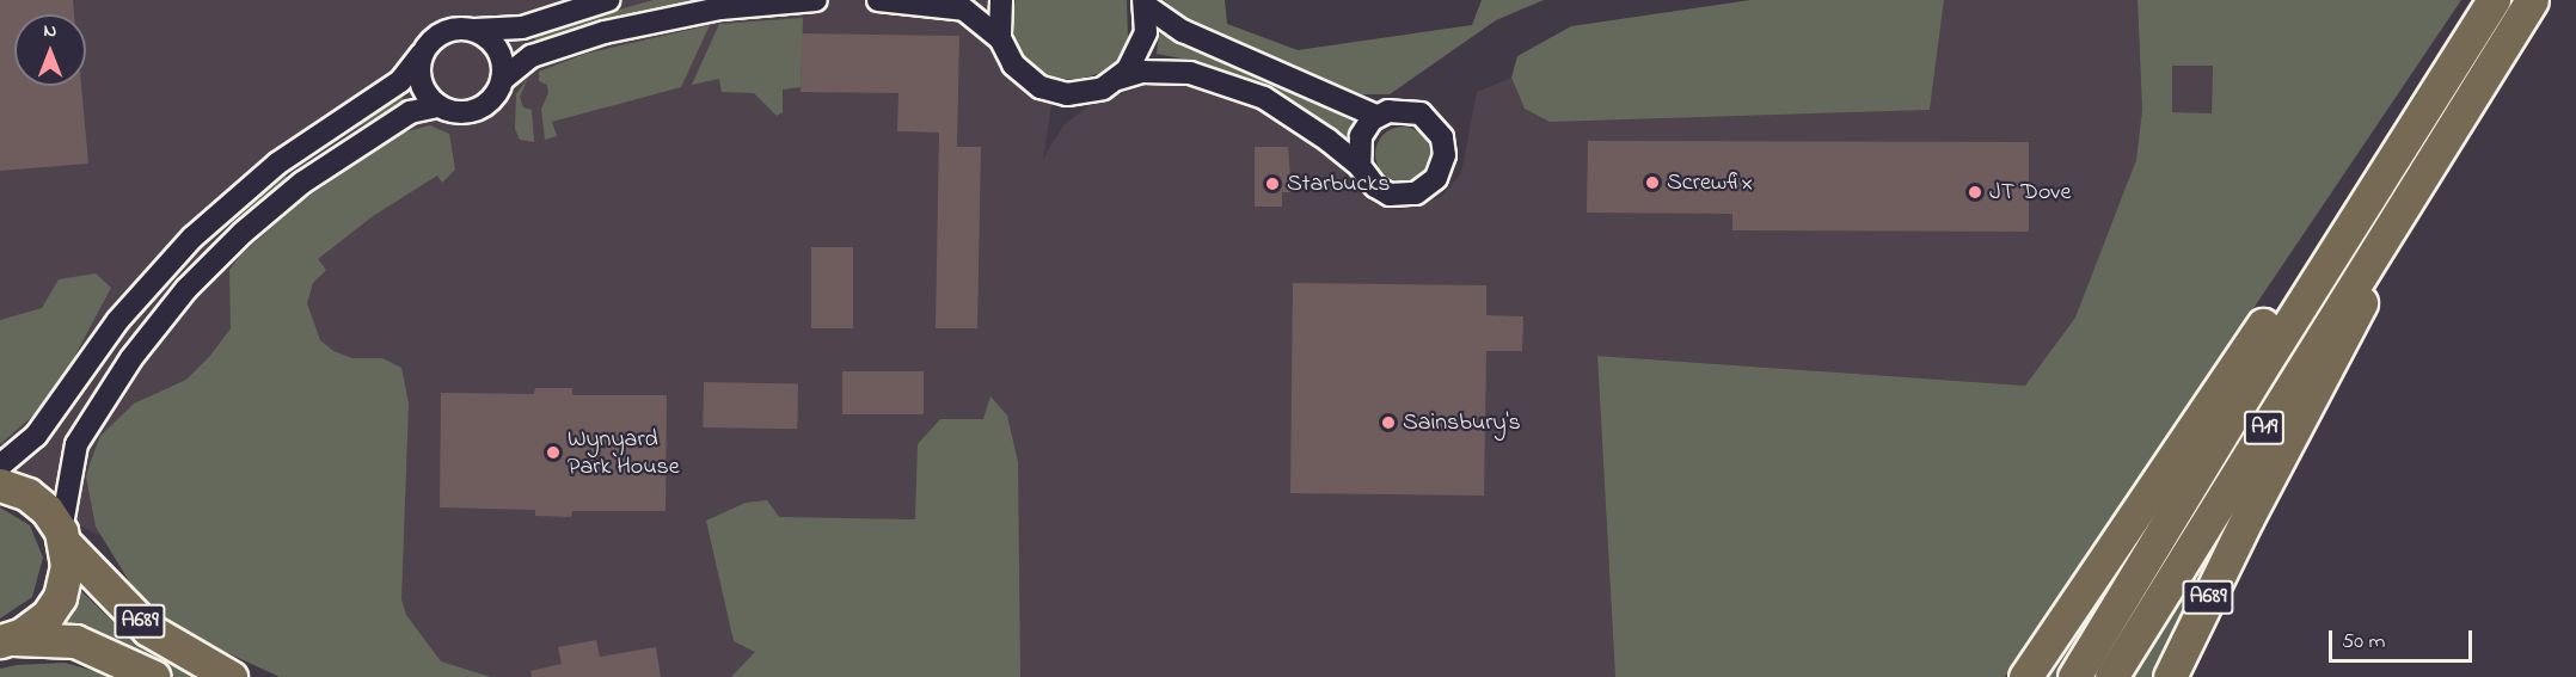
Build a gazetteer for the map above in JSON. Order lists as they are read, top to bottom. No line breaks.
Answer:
{"streets":{"highway":["A19","A689"]},"crossings":[["A19","A689"]],"places":["Screwfix","Starbucks","JT Dove","Sainsbury's","Wynyard Park House"],"scale_bar":"50 m","north":"top"}
